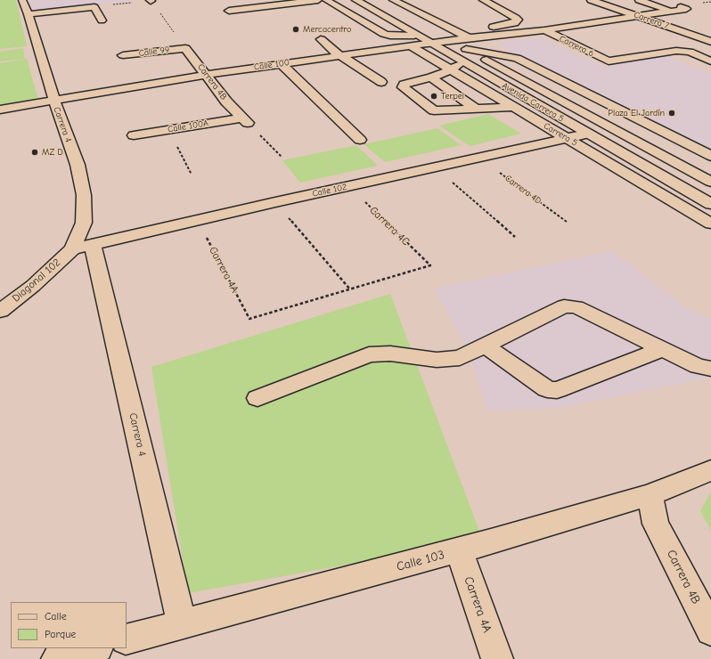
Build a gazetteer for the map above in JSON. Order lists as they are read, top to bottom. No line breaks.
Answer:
{"streets":{"street":["Carrera 7","Carrera 6","Calle 99","Calle 100","Carrera 4B","Avenida Carrera 5","Carrera 4","Calle 100A","Carrera 5","Carrera 4D","Calle 102","Carrera 4A","Diagonal 102","Calle 103"],"path":["Carrera 4C"]},"crossings":[["Calle 99","Carrera 4B"],["Calle 100","Carrera 4B"],["Calle 100","Avenida Carrera 5"],["Calle 100","Carrera 4"],["Calle 100","Carrera 5"],["Carrera 4B","Calle 100A"],["Carrera 4B","Calle 103"],["Avenida Carrera 5","Carrera 5"],["Avenida Carrera 5","Calle 102"],["Carrera 4","Calle 102"],["Carrera 4","Diagonal 102"],["Carrera 4","Calle 103"],["Carrera 5","Calle 102"],["Carrera 4D","Calle 102"],["Calle 102","Carrera 4C"],["Calle 102","Carrera 4A"],["Calle 102","Diagonal 102"],["Carrera 4C","Carrera 4A"],["Carrera 4A","Calle 103"]],"places":["Mercacentro","Terpel","Plaza El Jardín","MZ D"],"legend":["Calle","Parque"]}
